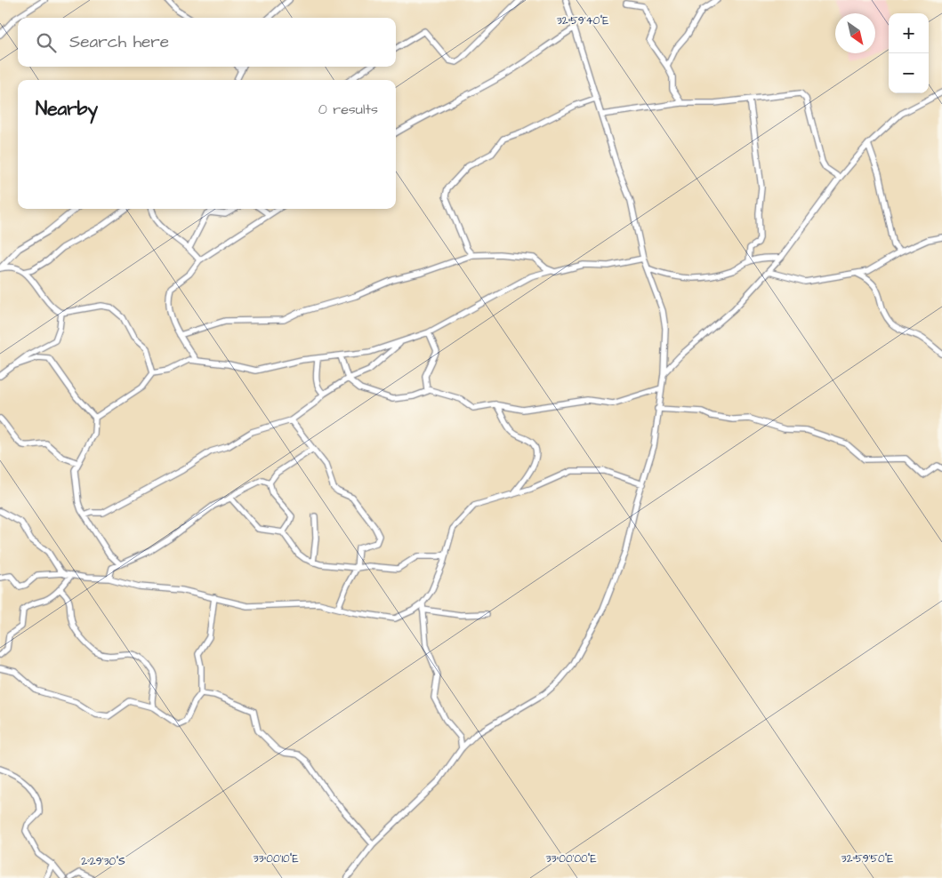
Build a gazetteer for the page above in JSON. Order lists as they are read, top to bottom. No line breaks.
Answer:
{"north":"bottom right","page":{"map_buttons":["+","−"],"search":"Search here","heading":["Nearby","0 results"]},"coordinates":["32°59'40\"E","33°00'10\"E","33°00'00\"E","32°59'50\"E","2°29'30\"S"]}
